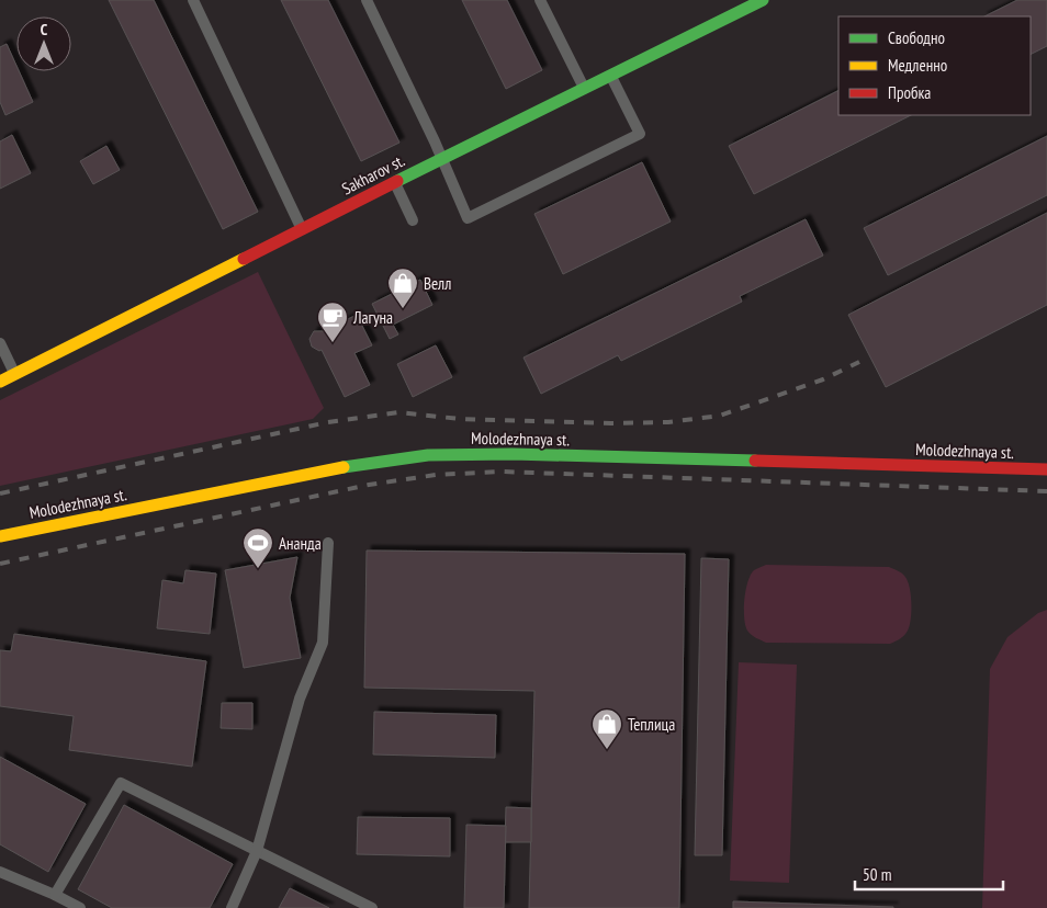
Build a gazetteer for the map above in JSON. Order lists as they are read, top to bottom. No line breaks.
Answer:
{"streets":{"main road":["Sakharov st.","Molodezhnaya st."]},"places":{"shop":["Велл","Теплица"],"cafe":["Лагуна"],"sports":["Ананда"]},"legend":["Свободно","Медленно","Пробка"],"scale_bar":"50 m","north":"top"}
